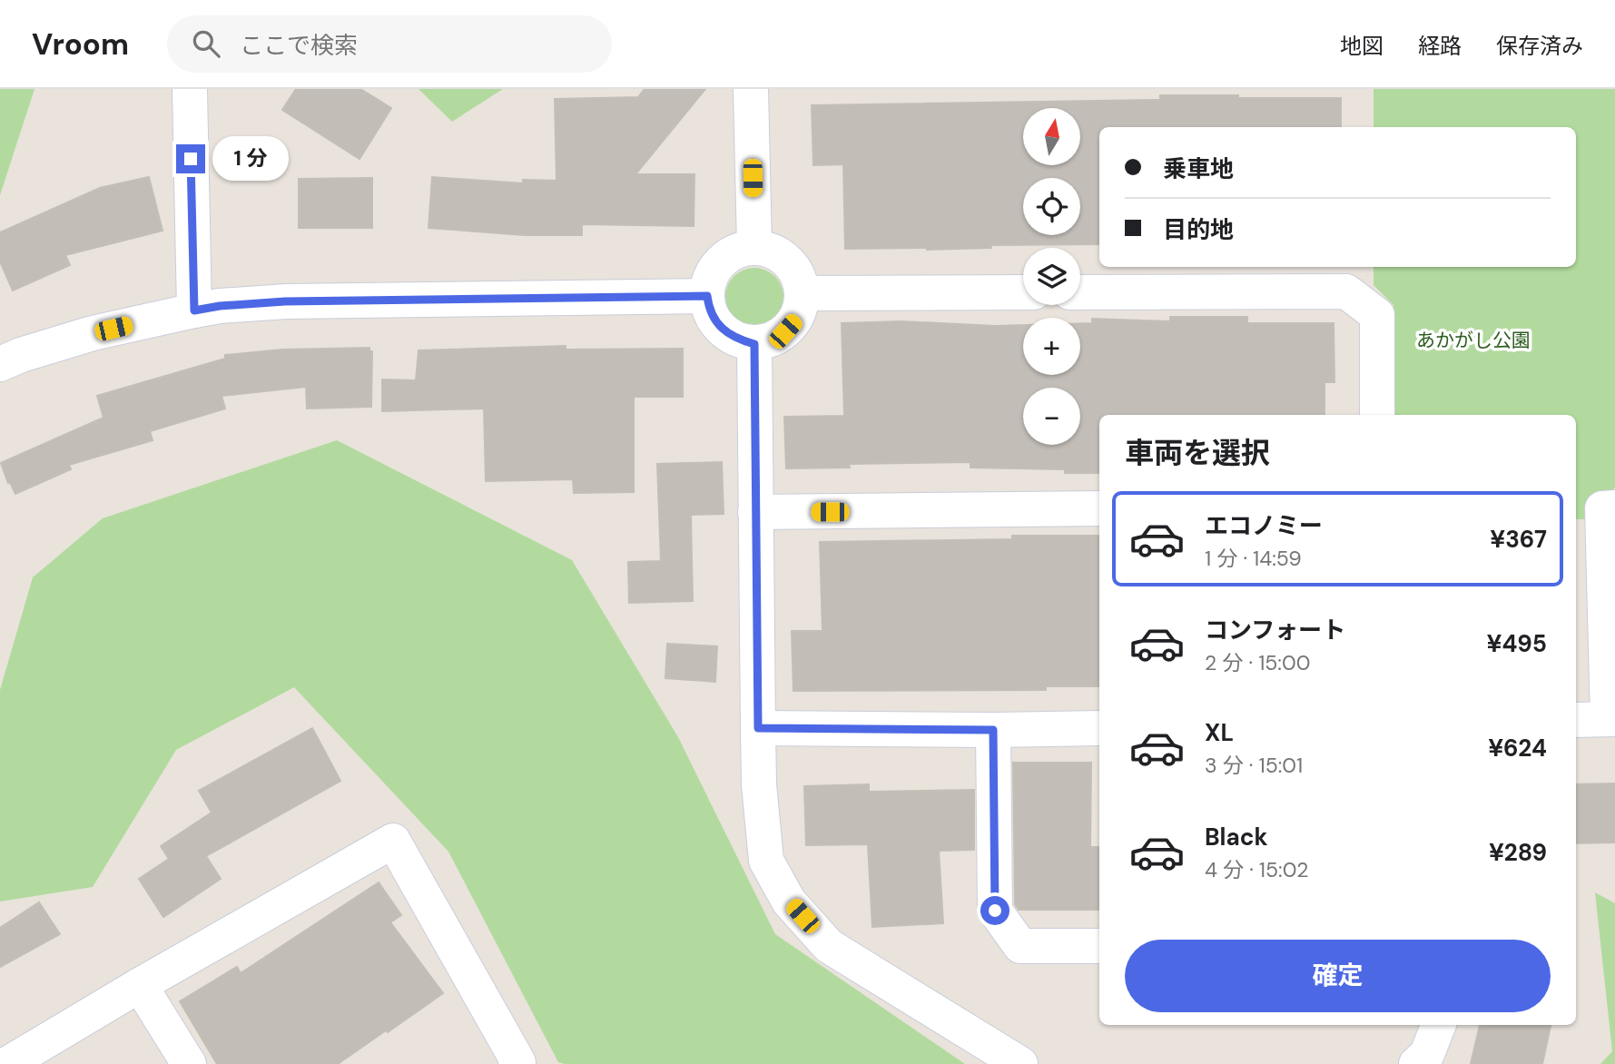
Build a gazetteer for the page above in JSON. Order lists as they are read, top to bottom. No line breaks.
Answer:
{"parks":["あかがし公園"],"north":"top","page":{"header":"Vroom","search":"ここで検索","nav":["地図","経路","保存済み"],"map_buttons":["+","−"],"banner":["乗車地","目的地"],"bubble":"1 分","heading":"車両を選択","list":[{"name":"エコノミー","note":"1 分 · 14:59","value":"¥367"},{"name":"コンフォート","note":"2 分 · 15:00","value":"¥495"},{"name":"XL","note":"3 分 · 15:01","value":"¥624"},{"name":"Black","note":"4 分 · 15:02","value":"¥289"}],"buttons":"確定"}}
